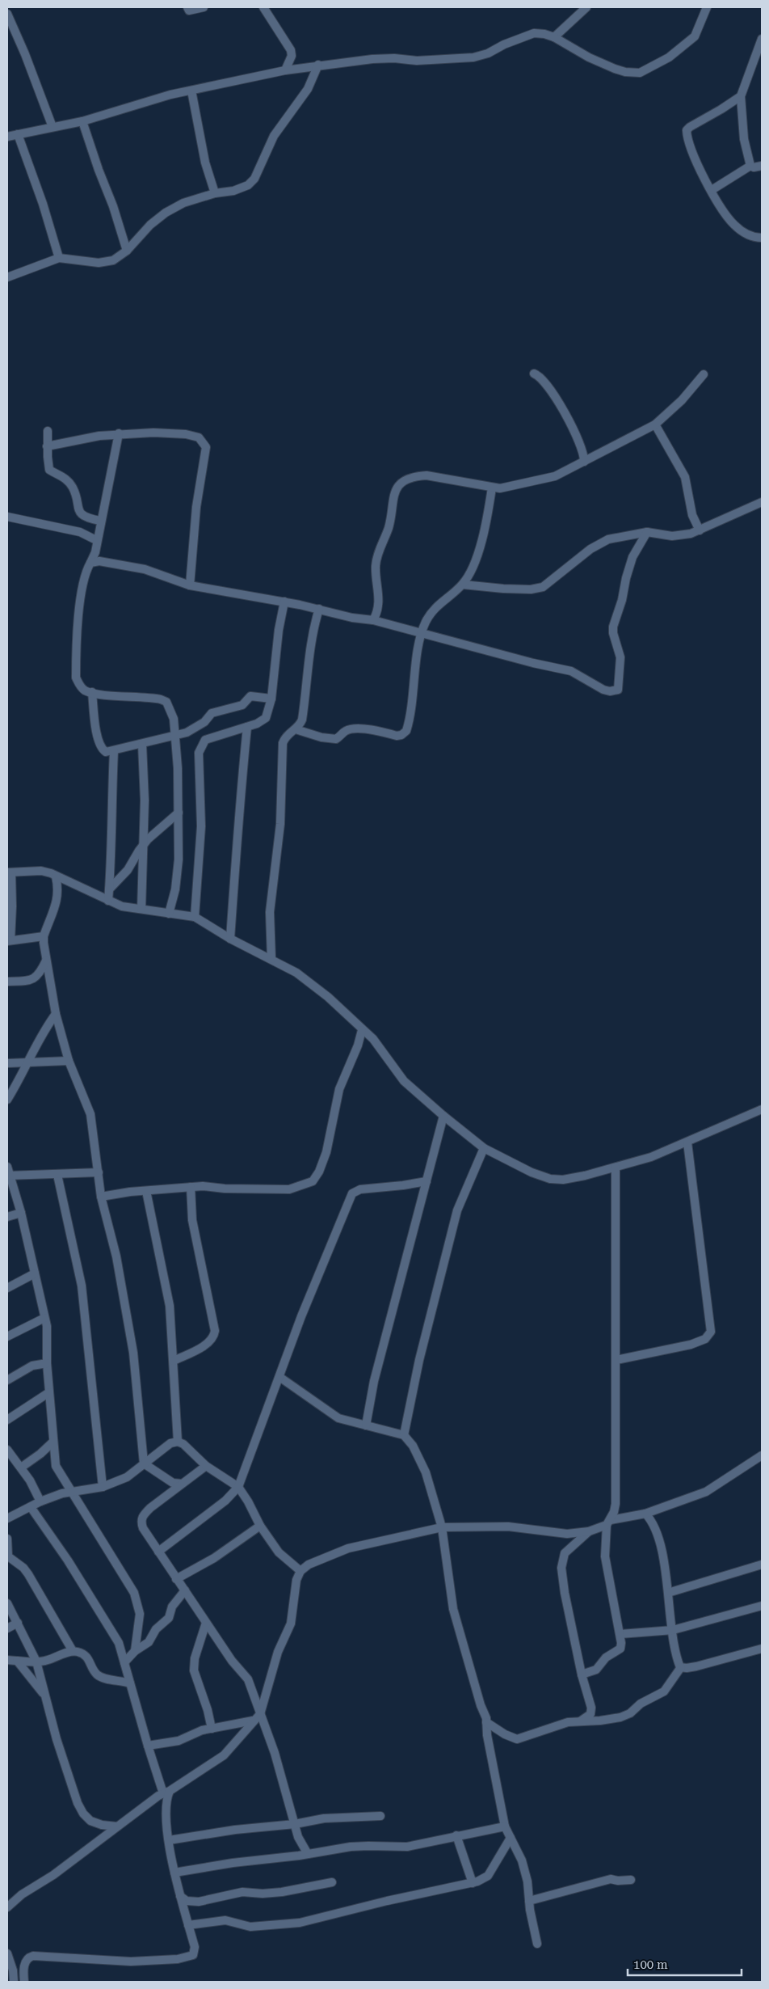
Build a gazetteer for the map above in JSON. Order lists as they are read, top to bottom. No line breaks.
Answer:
{"scale_bar":"100 m"}
